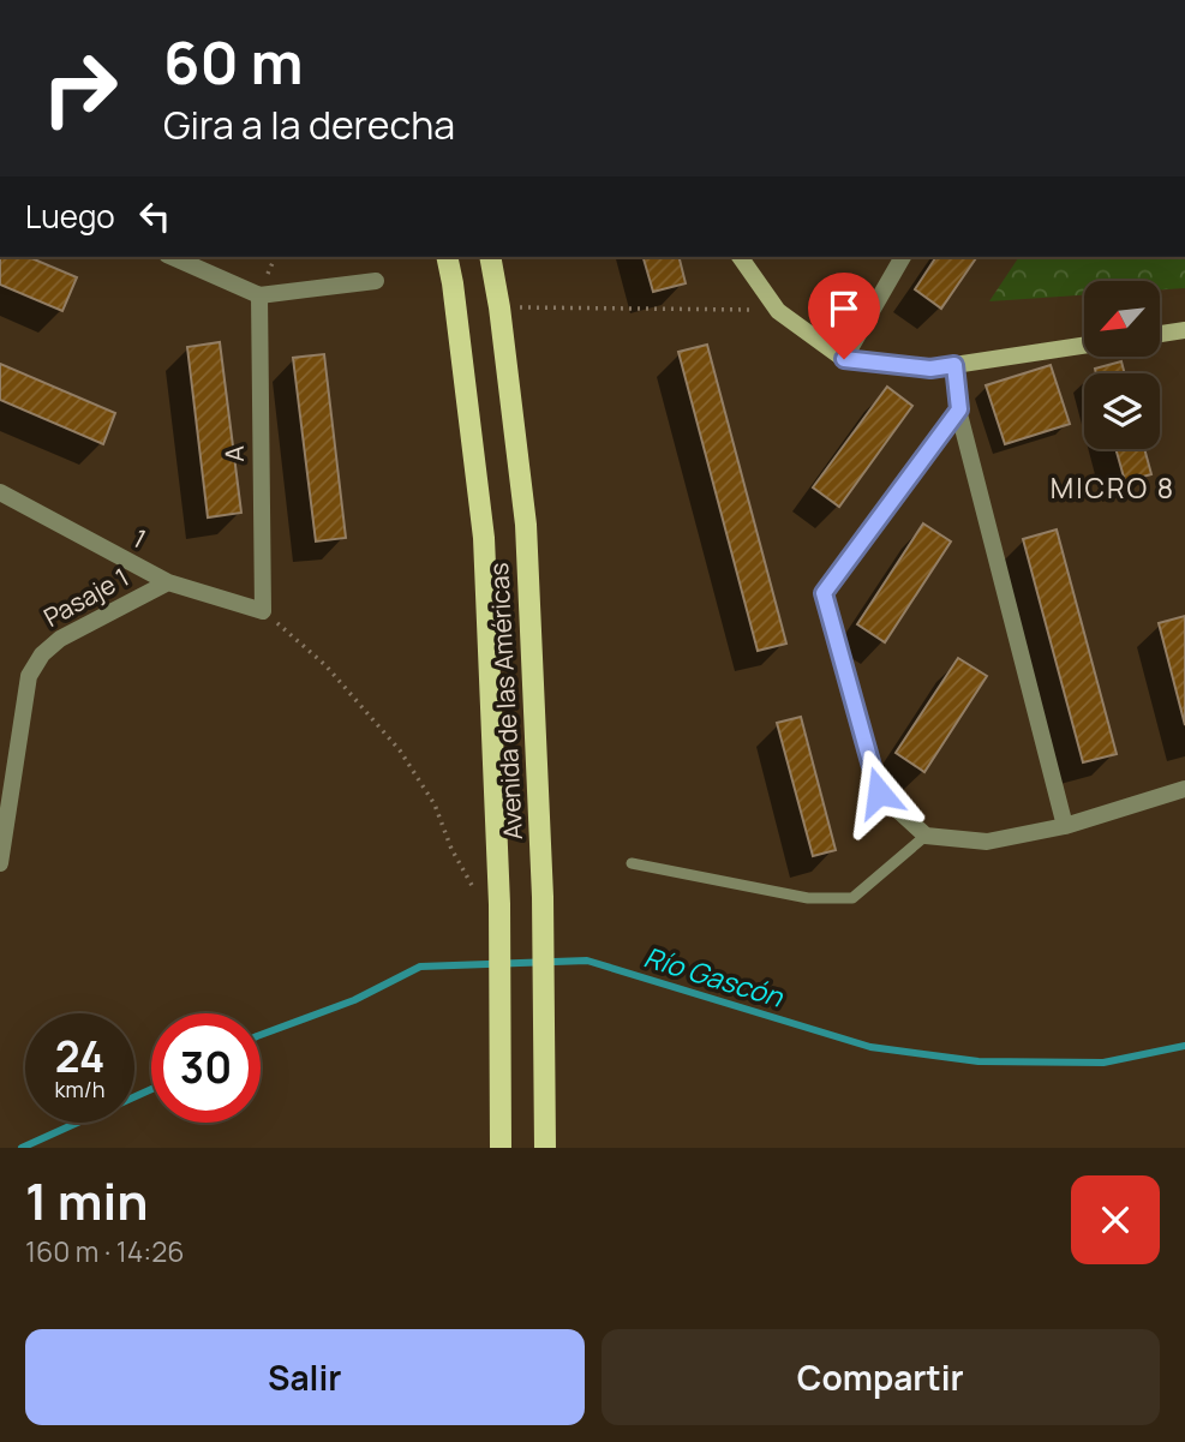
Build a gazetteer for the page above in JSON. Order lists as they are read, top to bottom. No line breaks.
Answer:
{"streets":{"main road":["Avenida de las Américas"],"street":["A","1","Pasaje 1"]},"crossings":[["A","1"],["1","Pasaje 1"]],"districts":["MICRO 8"],"water":["Río Gascón"],"north":"bottom left","page":{"turn":["60 m","Gira a la derecha"],"then":"Luego","speed":"24 km/h","limit":"30","heading":["1 min","160 m · 14:26"],"buttons":["Salir","Compartir"]}}
